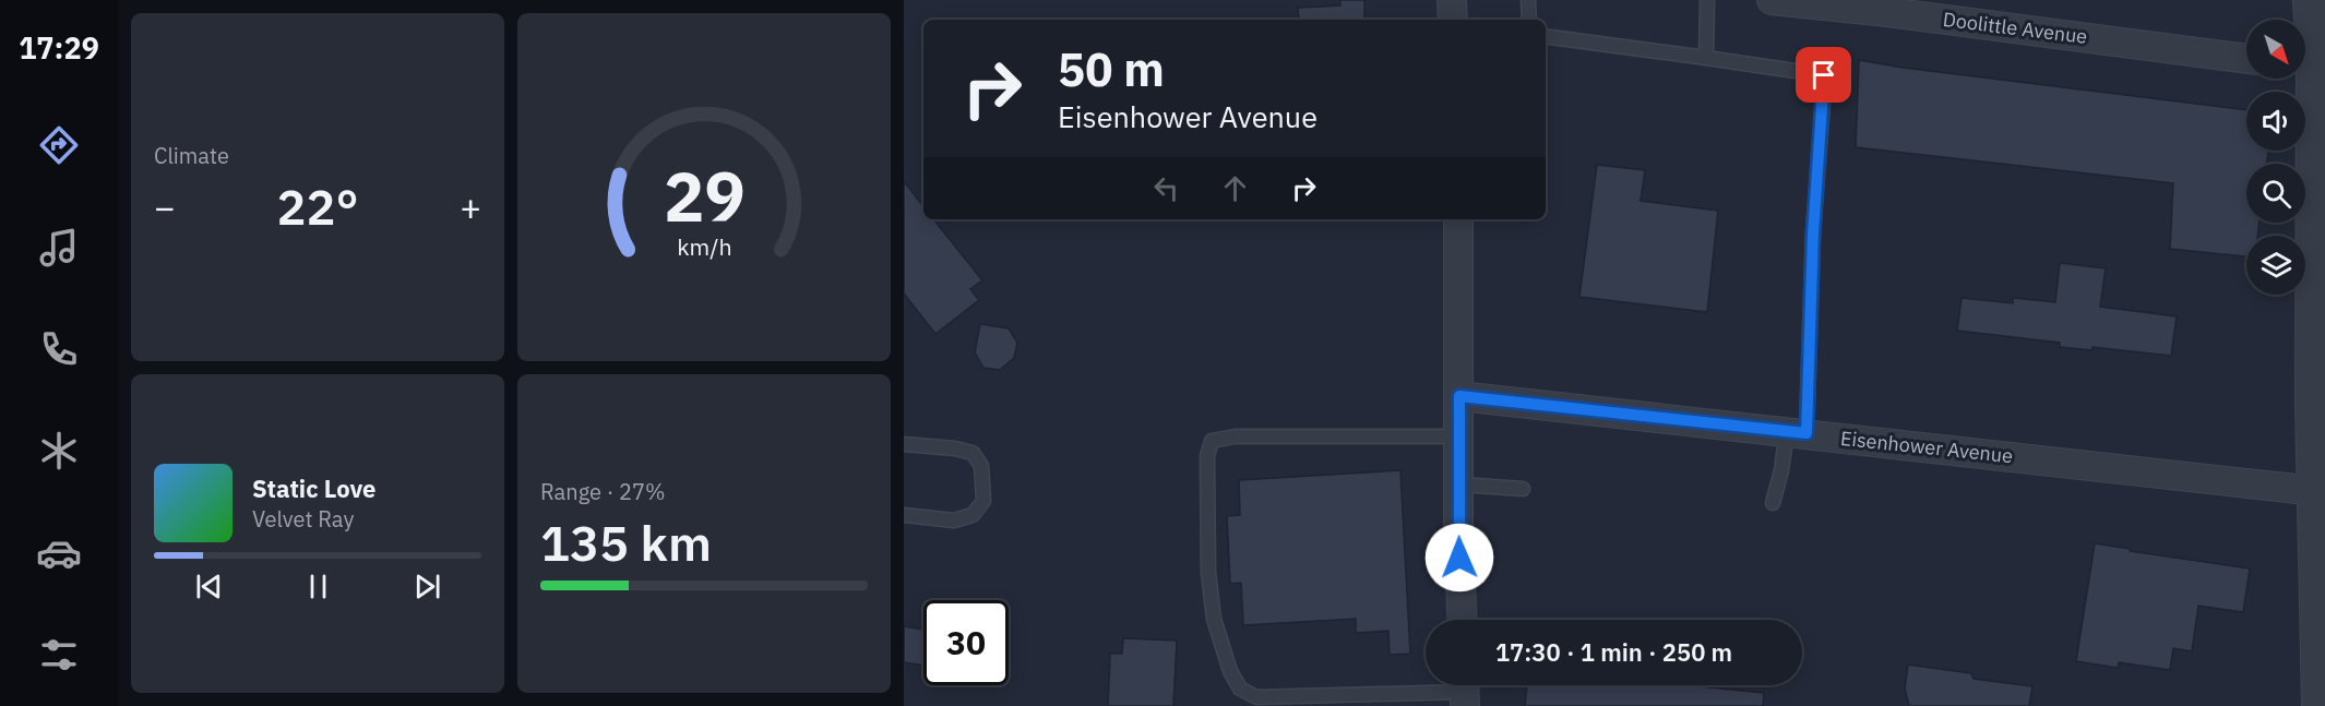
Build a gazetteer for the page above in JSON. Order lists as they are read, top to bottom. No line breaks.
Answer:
{"streets":{"street":["Doolittle Avenue","Eisenhower Avenue"]},"north":"bottom right","page":{"tabs":"17:29","tile":["Climate",["Range · 27%","135 km"]],"turn":["50 m","Eisenhower Avenue"],"heat":["−","22°","+"],"song":["Static Love","Velvet Ray"],"limit":"30","trip":"17:30 · 1 min · 250 m","gauge":["29","km/h"]}}
